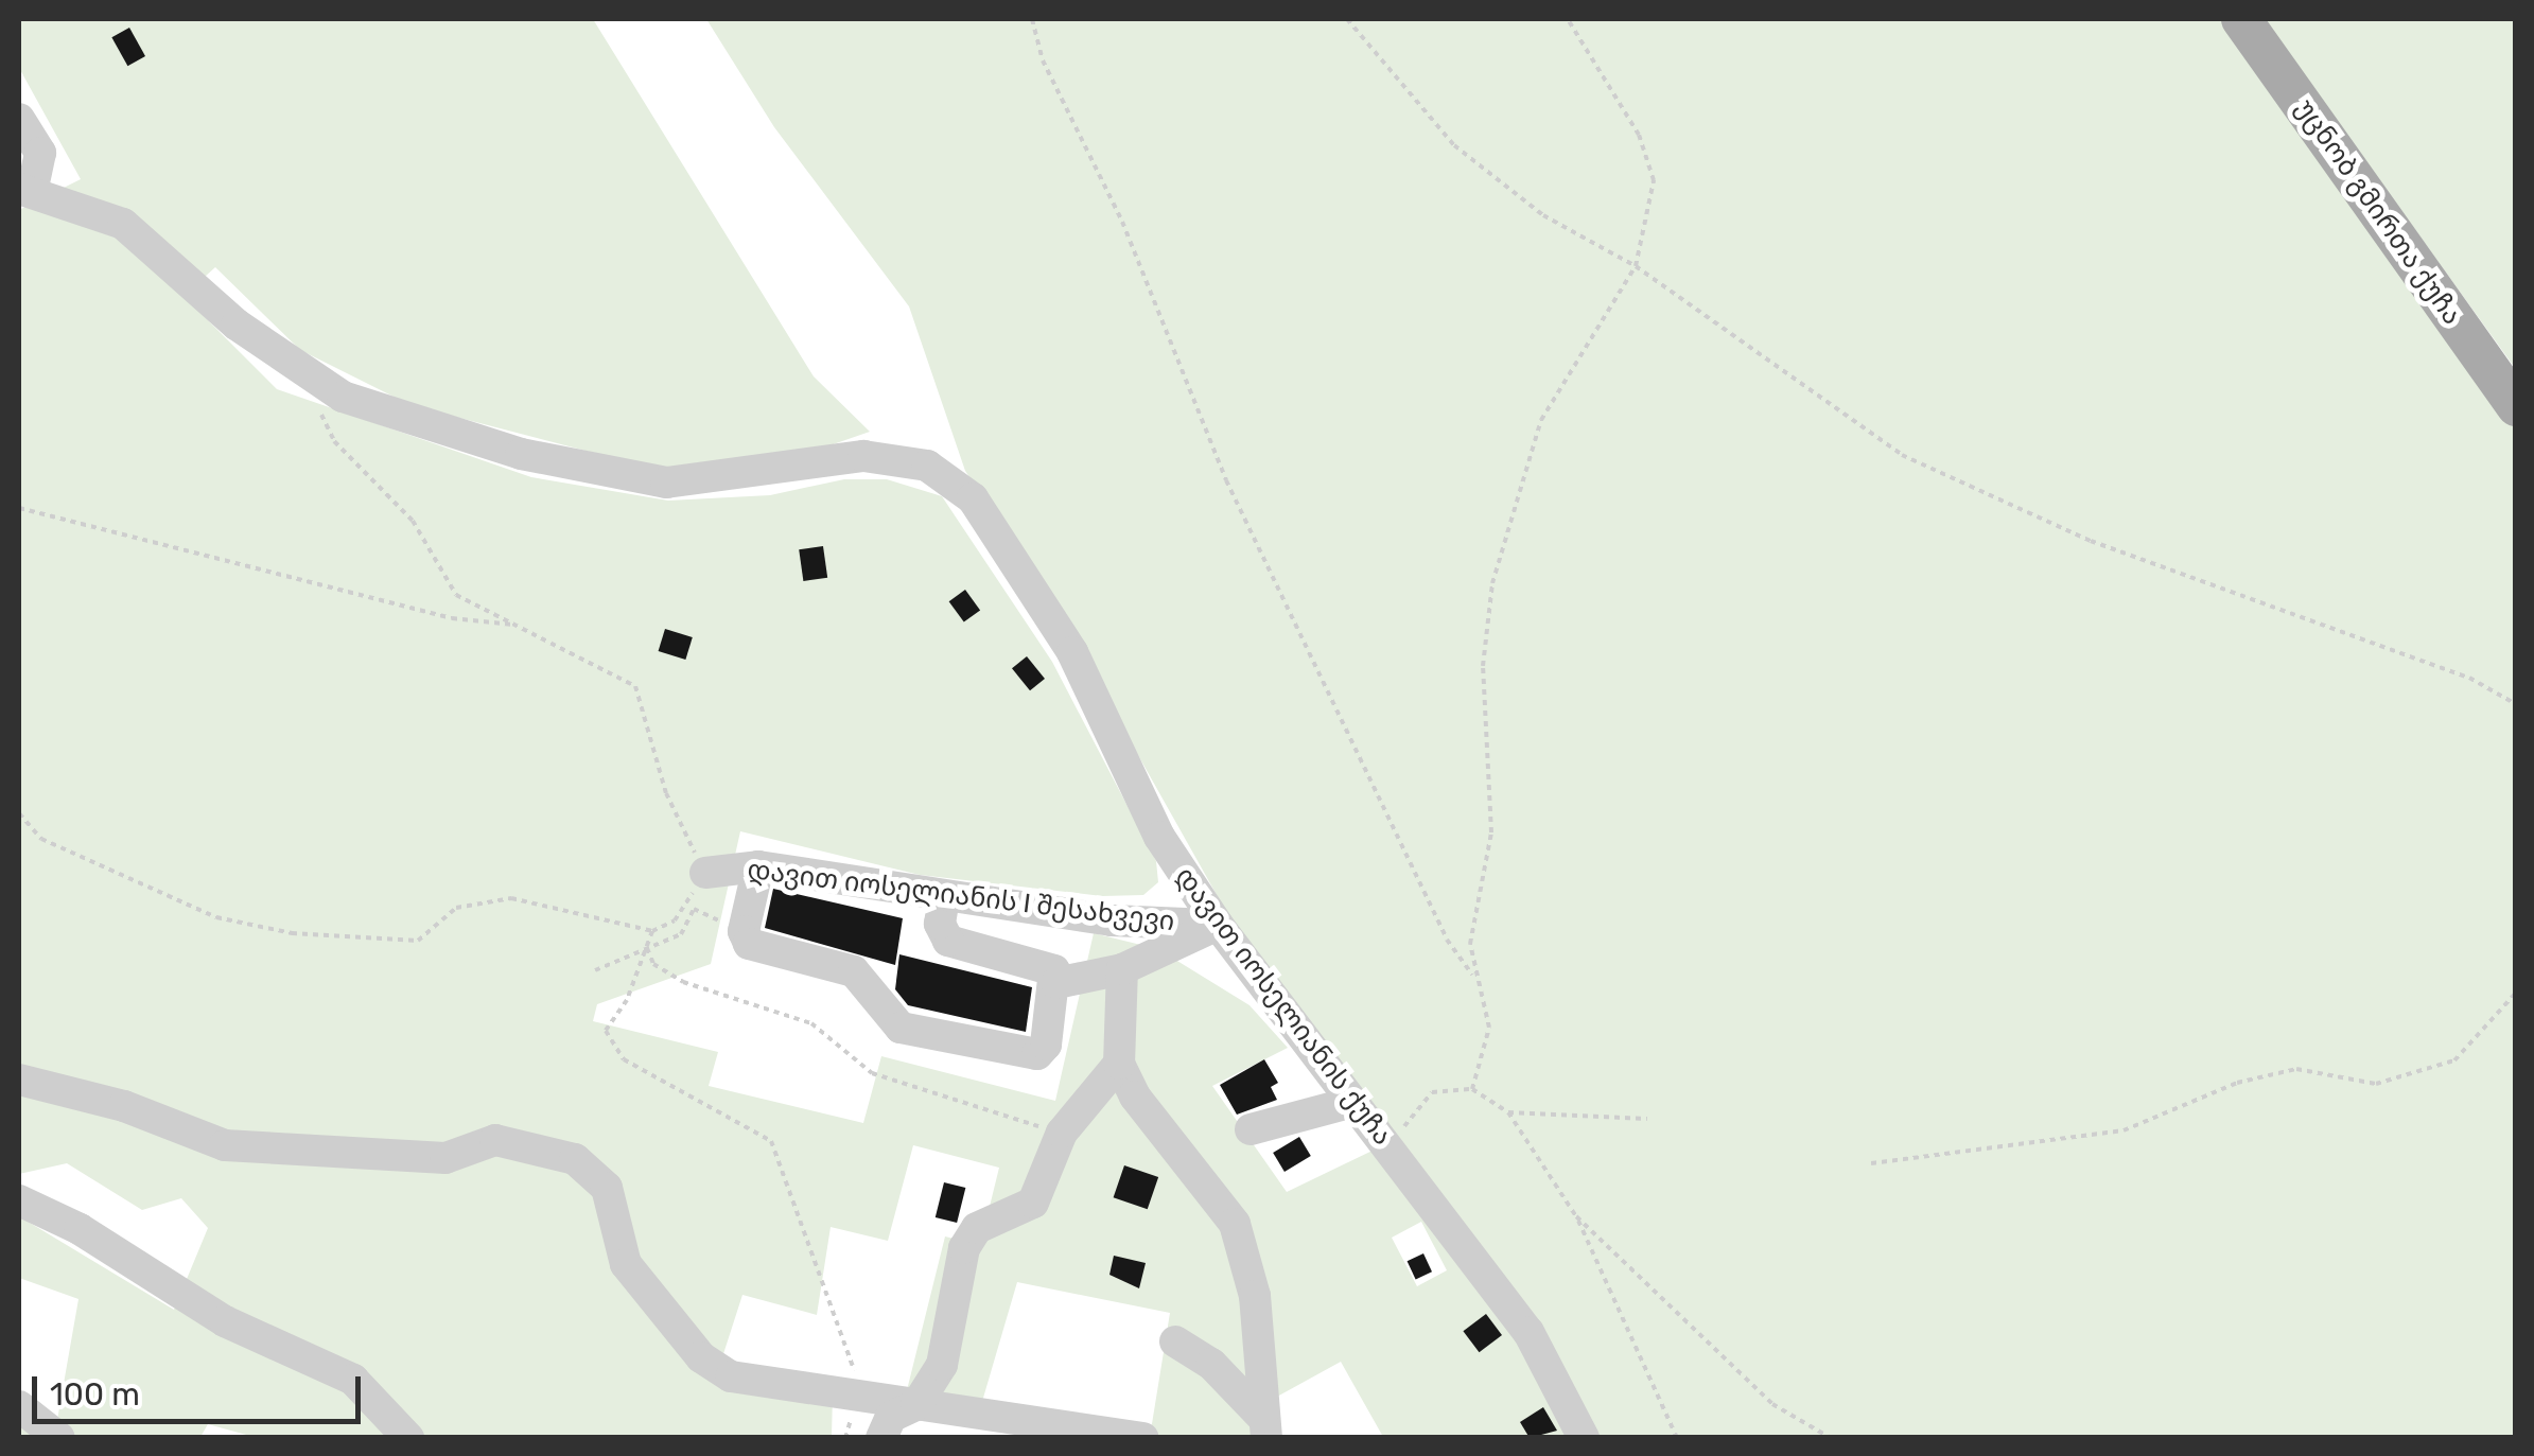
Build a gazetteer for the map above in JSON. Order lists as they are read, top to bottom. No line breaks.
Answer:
{"streets":{"main road":["უცნობ გმირთა ქუჩა"],"street":["დავით იოსელიანის I შესახვევი","დავით იოსელიანის ქუჩა"]},"crossings":[["დავით იოსელიანის I შესახვევი","დავით იოსელიანის ქუჩა"]],"scale_bar":"100 m"}
